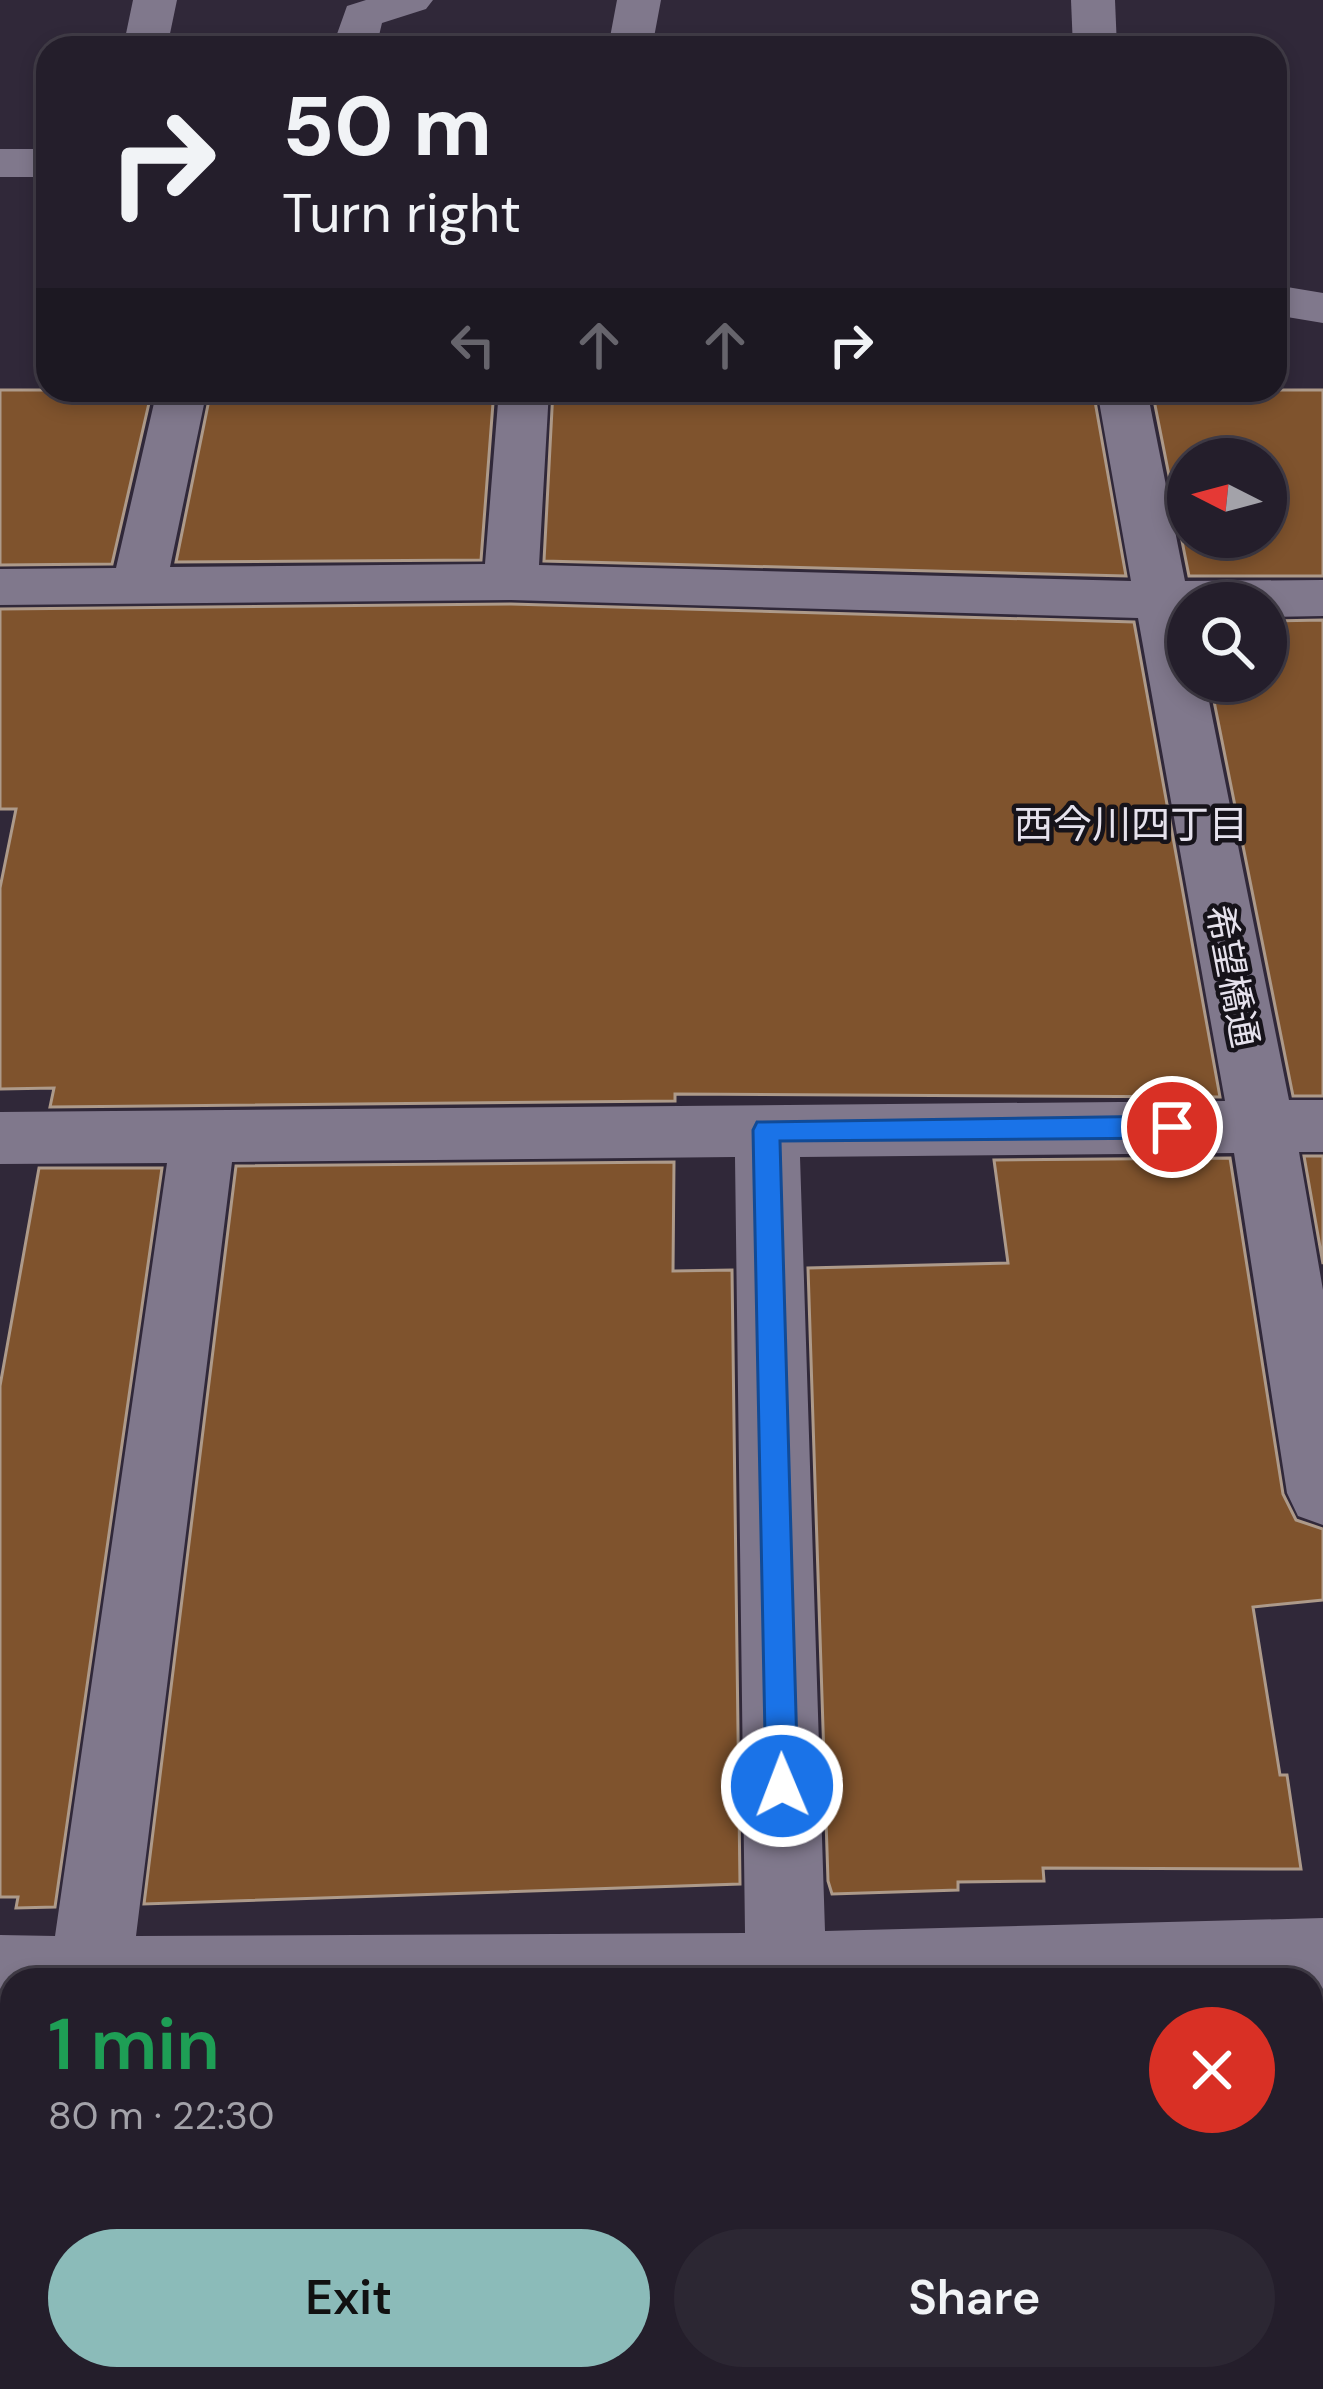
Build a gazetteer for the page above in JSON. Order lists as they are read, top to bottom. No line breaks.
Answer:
{"streets":{"street":["希望橋通"]},"districts":["西今川四丁目"],"north":"left","page":{"turn":["50 m","Turn right"],"heading":["1 min","80 m · 22:30"],"buttons":["Exit","Share"]}}
